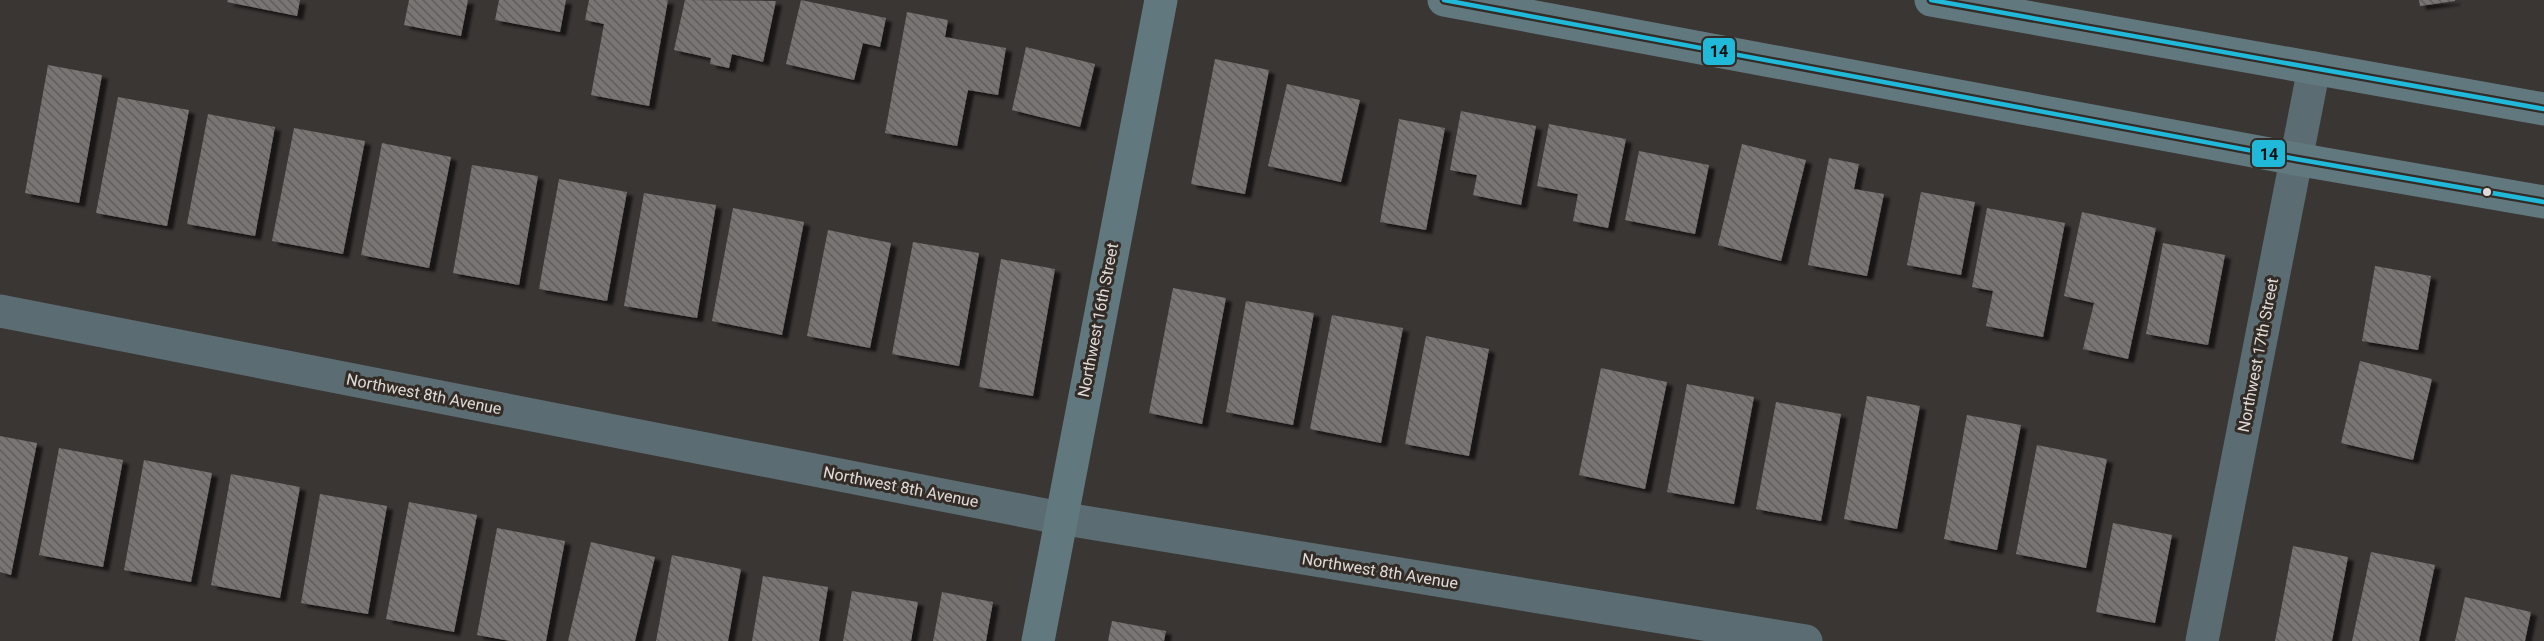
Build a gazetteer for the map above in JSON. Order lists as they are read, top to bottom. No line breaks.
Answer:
{"streets":{"main road":["Northwest 16th Street"],"street":["Northwest 17th Street","Northwest 8th Avenue"]},"crossings":[["Northwest 16th Street","Northwest 8th Avenue"]],"lines":["transit line 14"]}
